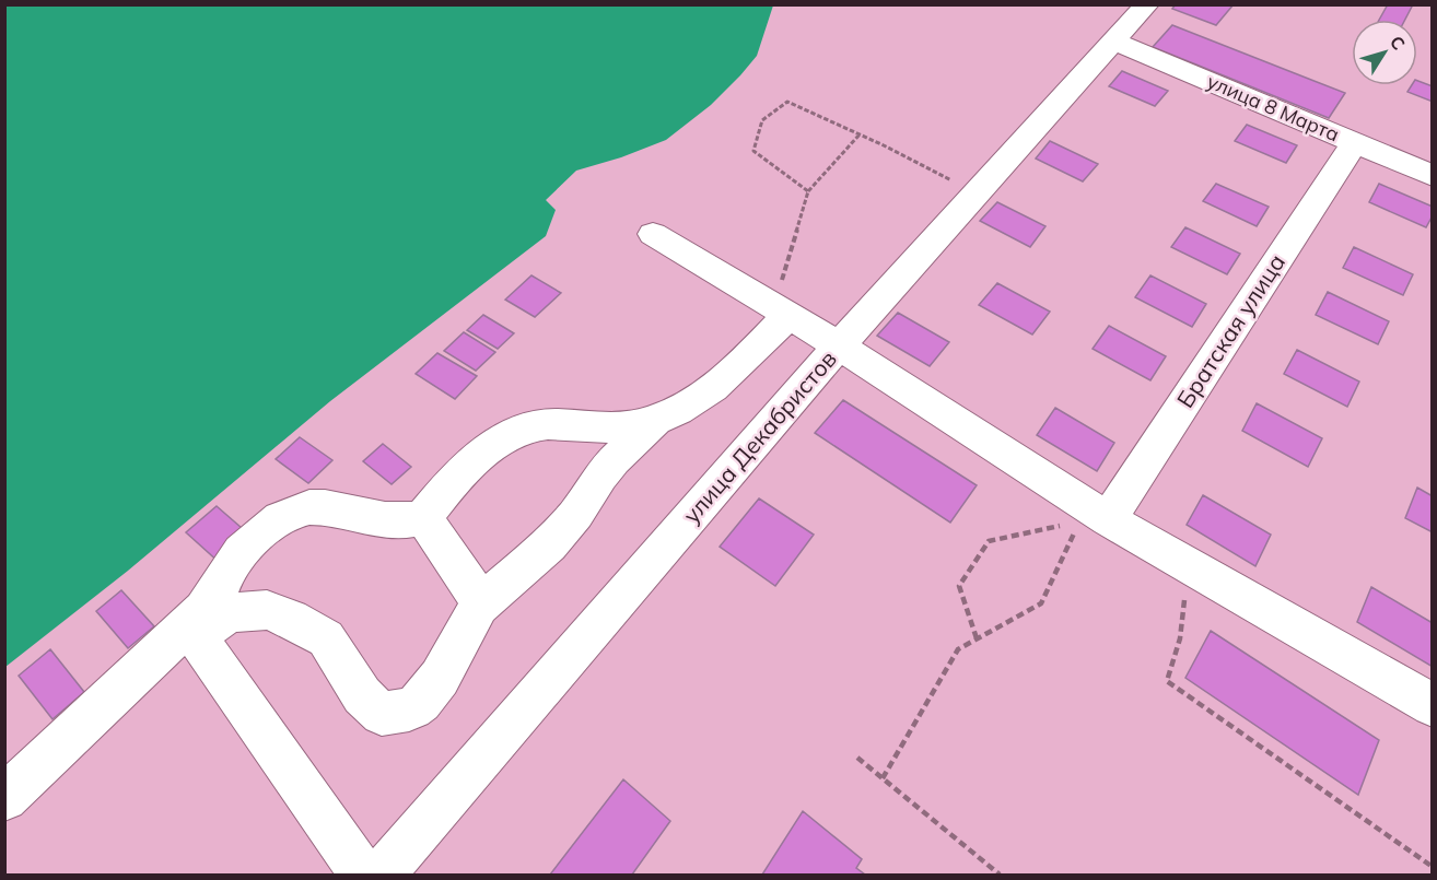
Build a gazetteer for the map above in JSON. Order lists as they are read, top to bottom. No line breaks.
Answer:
{"streets":{"street":["улица 8 Марта","Братская улица","улица Декабристов"]},"crossings":[["улица 8 Марта","Братская улица"],["улица 8 Марта","улица Декабристов"]],"north":"top right"}
